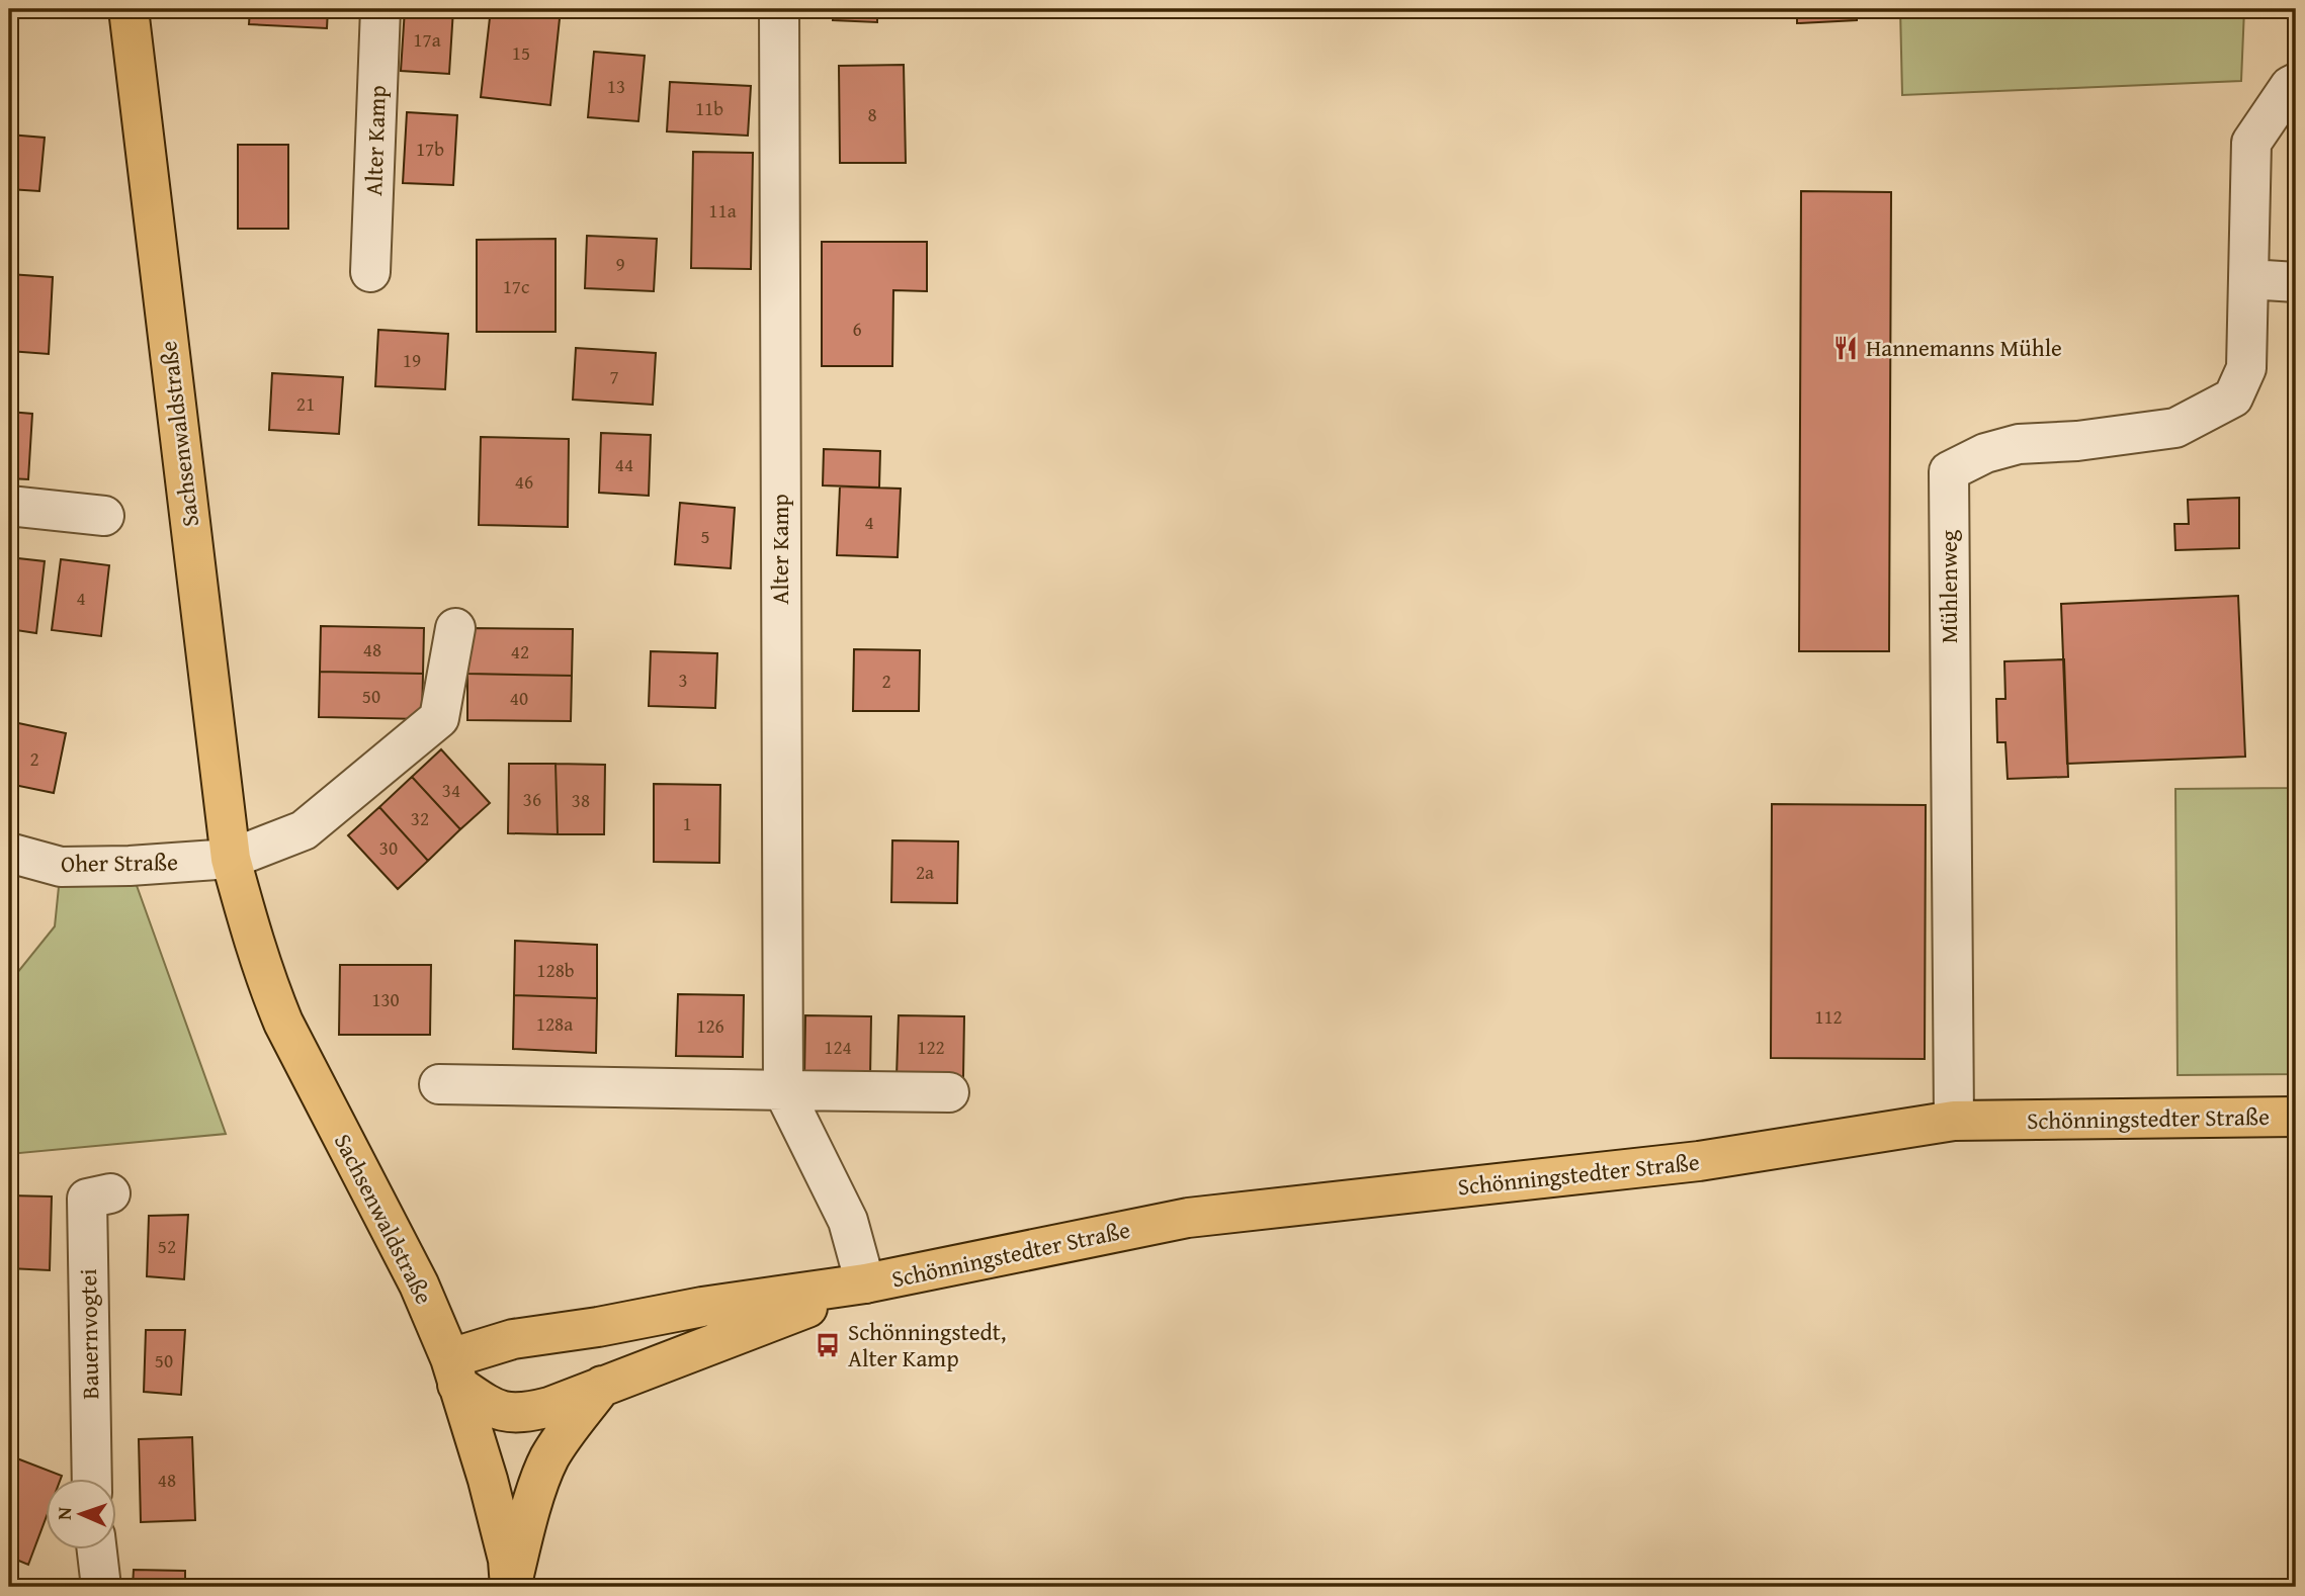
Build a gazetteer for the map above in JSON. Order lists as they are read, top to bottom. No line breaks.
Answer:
{"streets":{"main road":["Sachsenwaldstraße","Schönningstedter Straße"],"street":["Alter Kamp","Mühlenweg","Oher Straße","Bauernvogtei"]},"crossings":[["Alter Kamp","Schönningstedter Straße"],["Sachsenwaldstraße","Oher Straße"],["Sachsenwaldstraße","Schönningstedter Straße"],["Mühlenweg","Schönningstedter Straße"]],"places":{"restaurant":["Hannemanns Mühle"],"bus stop":["Schönningstedt, Alter Kamp"]},"house_numbers":["17a","15","13","11b","8","17b","11a","9","17c","6","19","7","21","44","46","4","5","4","48","42","3","2","50","40","2","34","36","38","32","1","30","2a","128b","130","112","128a","126","124","122","52","50","48"],"north":"left"}
